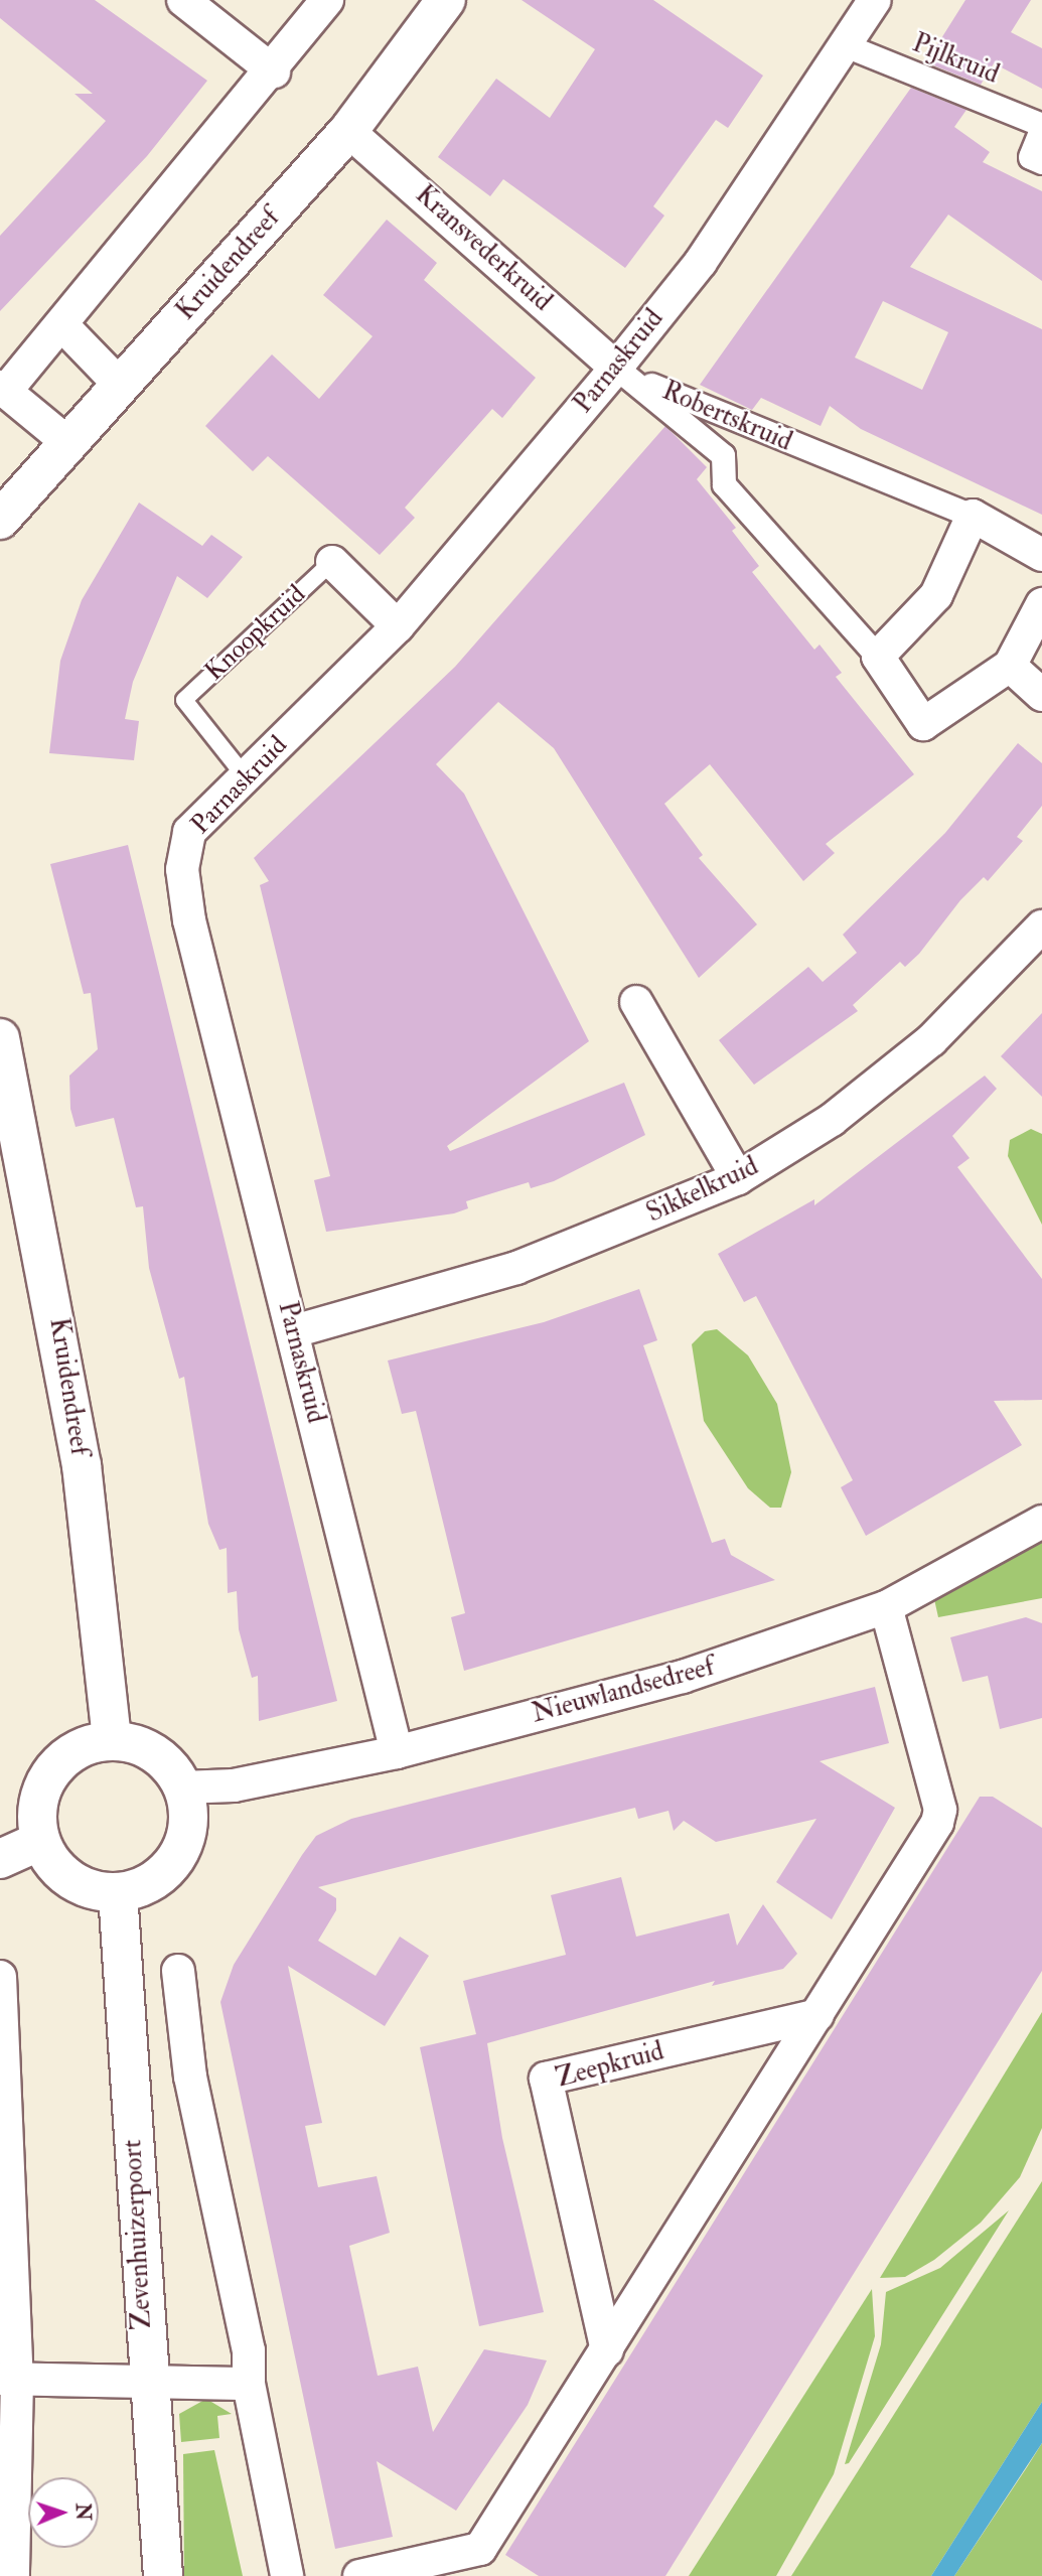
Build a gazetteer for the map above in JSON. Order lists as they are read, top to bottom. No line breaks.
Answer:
{"streets":{"street":["Pijlkruid","Kransvederkruid","Kruidendreef","Parnaskruid","Robertskruid","Knoopkruid","Sikkelkruid","Nieuwlandsedreef","Zeepkruid","Zevenhuizerpoort"]},"crossings":[["Pijlkruid","Parnaskruid"],["Kransvederkruid","Kruidendreef"],["Kransvederkruid","Parnaskruid"],["Kransvederkruid","Robertskruid"],["Kruidendreef","Nieuwlandsedreef"],["Kruidendreef","Zevenhuizerpoort"],["Parnaskruid","Robertskruid"],["Parnaskruid","Knoopkruid"],["Parnaskruid","Sikkelkruid"],["Parnaskruid","Nieuwlandsedreef"],["Nieuwlandsedreef","Zevenhuizerpoort"]],"north":"right"}
